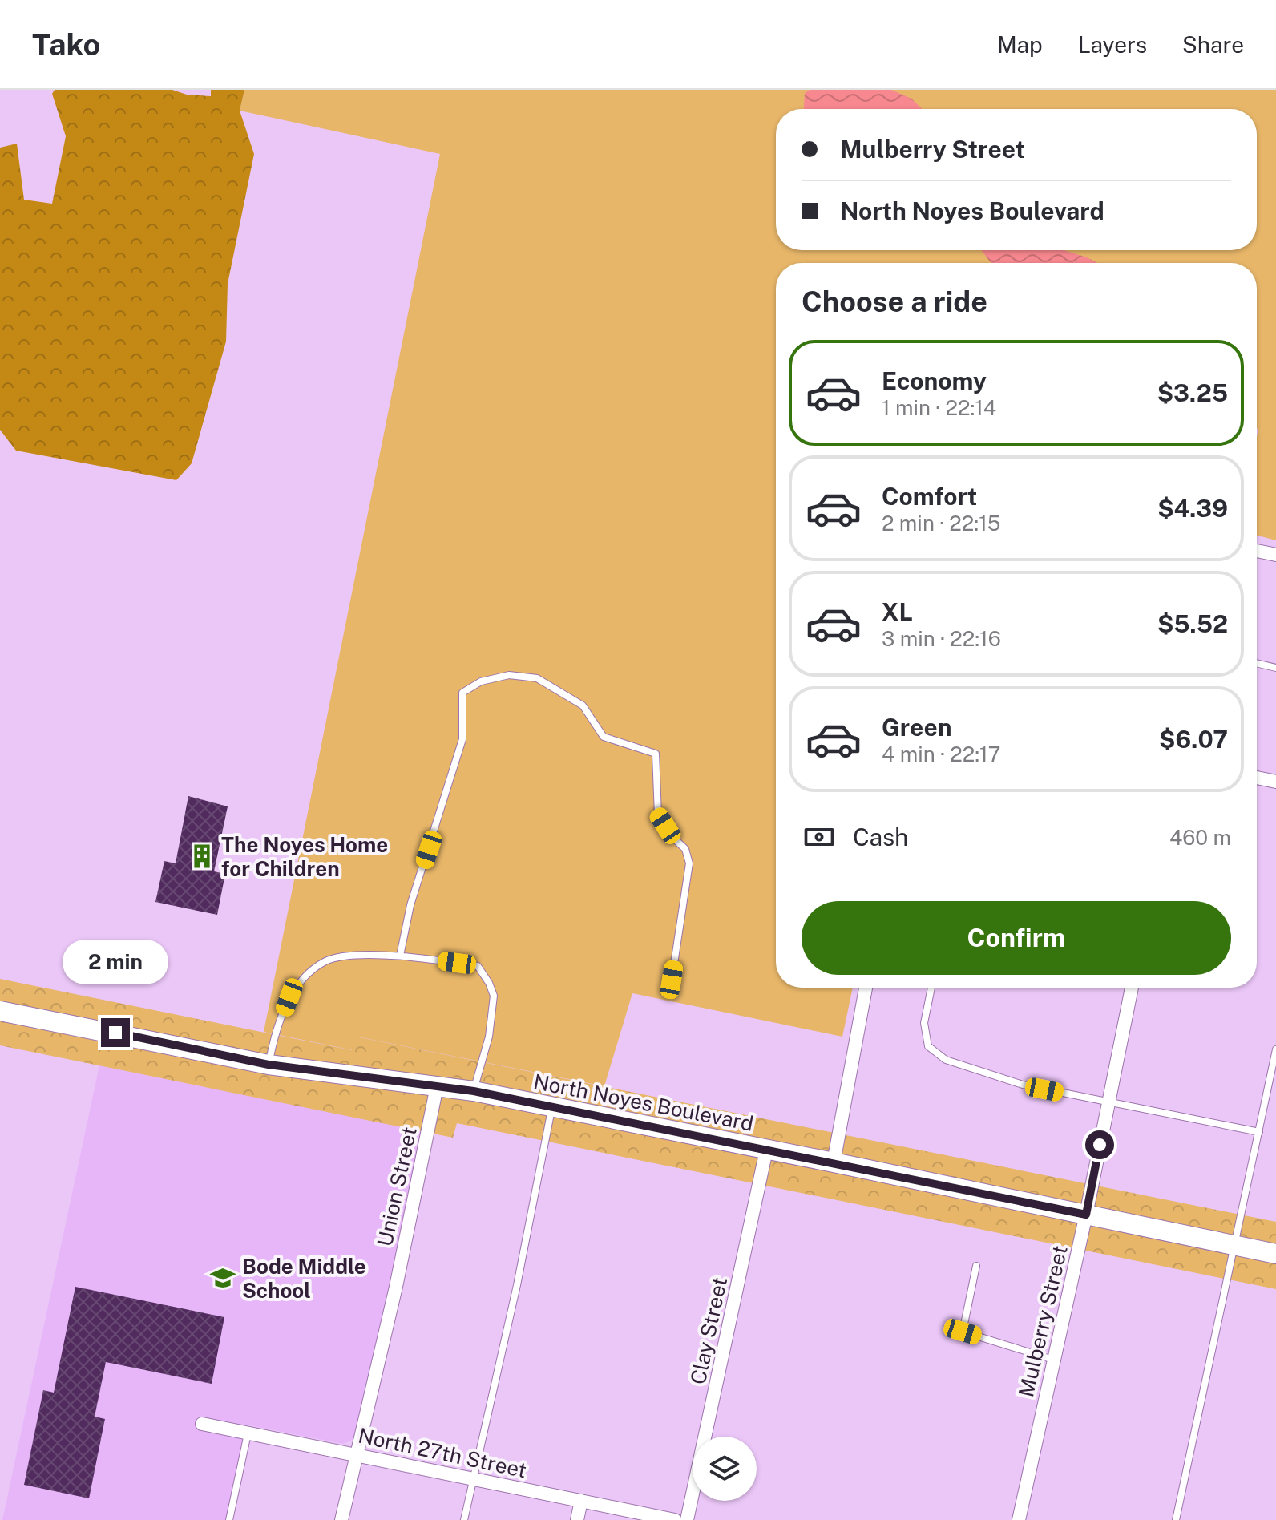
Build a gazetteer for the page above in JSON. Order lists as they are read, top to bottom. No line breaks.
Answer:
{"streets":{"street":["North Noyes Boulevard","Union Street","Mulberry Street","Clay Street","North 27th Street"]},"crossings":[["North Noyes Boulevard","Union Street"],["North Noyes Boulevard","Mulberry Street"],["North Noyes Boulevard","Clay Street"],["Union Street","North 27th Street"]],"places":{"building":["The Noyes Home for Children"],"school or university":["Bode Middle School"]},"page":{"header":"Tako","nav":["Map","Layers","Share"],"banner":["Mulberry Street","North Noyes Boulevard"],"heading":"Choose a ride","list":[{"name":"Economy","note":"1 min · 22:14","value":"$3.25"},{"name":"Comfort","note":"2 min · 22:15","value":"$4.39"},{"name":"XL","note":"3 min · 22:16","value":"$5.52"},{"name":"Green","note":"4 min · 22:17","value":"$6.07"}],"pay":["Cash","460 m"],"buttons":"Confirm","bubble":"2 min"}}
